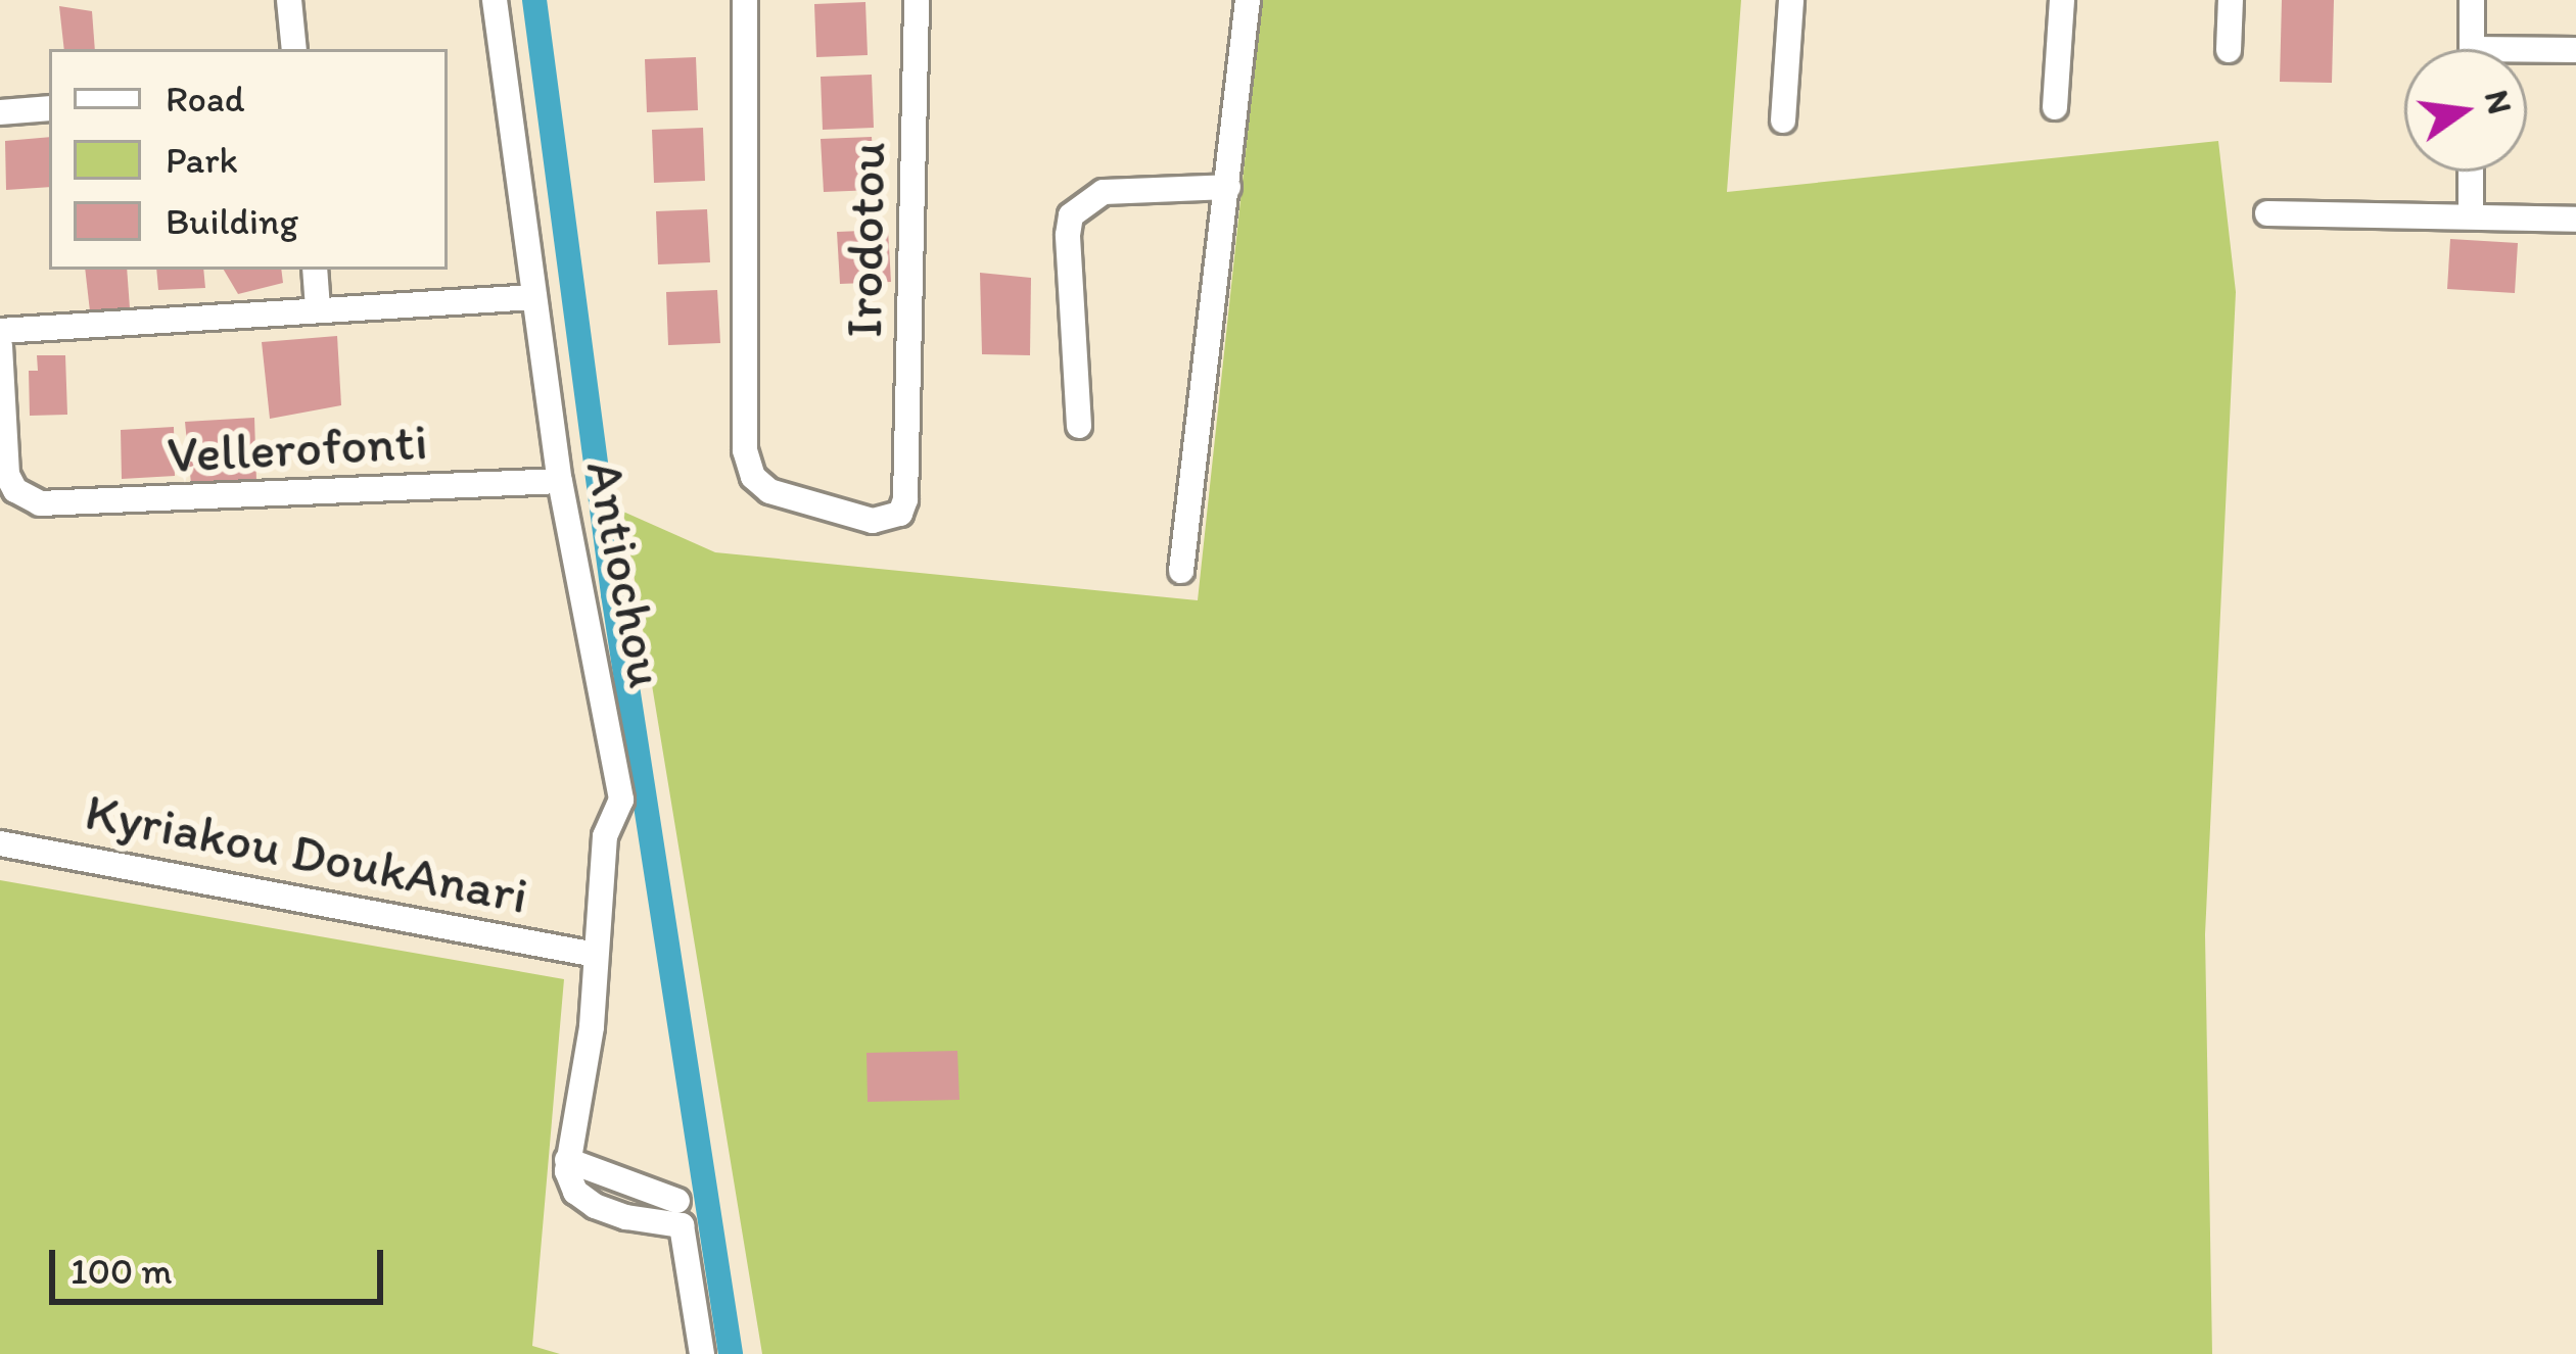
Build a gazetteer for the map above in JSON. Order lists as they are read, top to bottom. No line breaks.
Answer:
{"streets":{"street":["Irodotou","Vellerofonti","Antiochou","Kyriakou DoukAnari"]},"crossings":[["Vellerofonti","Antiochou"],["Antiochou","Kyriakou DoukAnari"]],"legend":["Road","Park","Building"],"scale_bar":"100 m","north":"right"}
